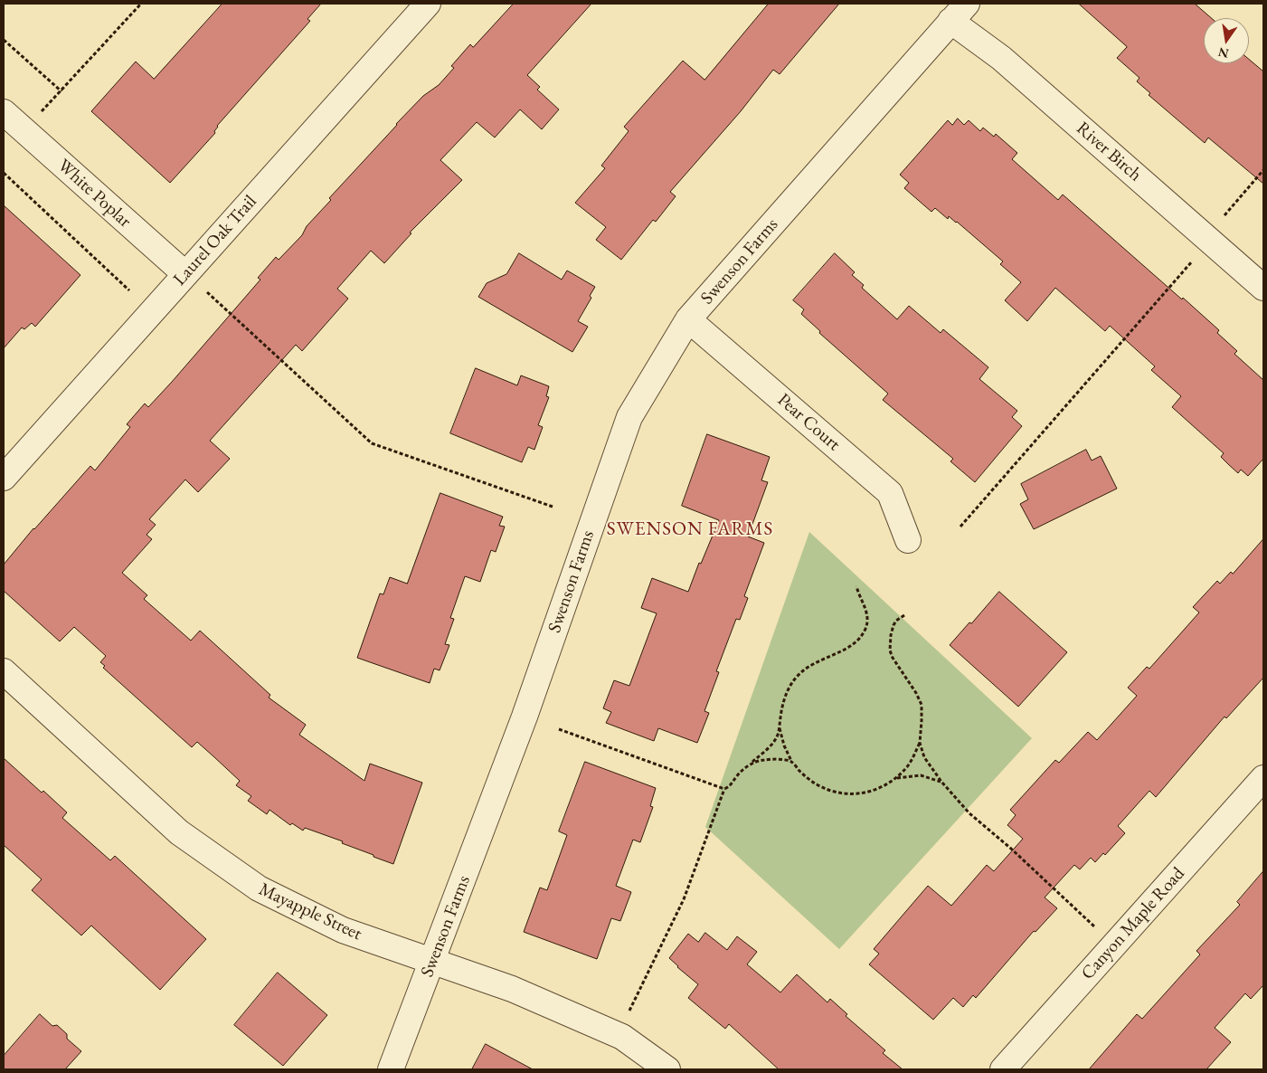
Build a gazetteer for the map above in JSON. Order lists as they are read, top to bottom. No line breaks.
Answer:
{"streets":{"street":["River Birch","White Poplar","Laurel Oak Trail","Swenson Farms","Pear Court","Mayapple Street","Canyon Maple Road"]},"crossings":[["River Birch","Swenson Farms"],["White Poplar","Laurel Oak Trail"],["Swenson Farms","Pear Court"],["Swenson Farms","Mayapple Street"]],"districts":["SWENSON FARMS"],"north":"bottom"}
